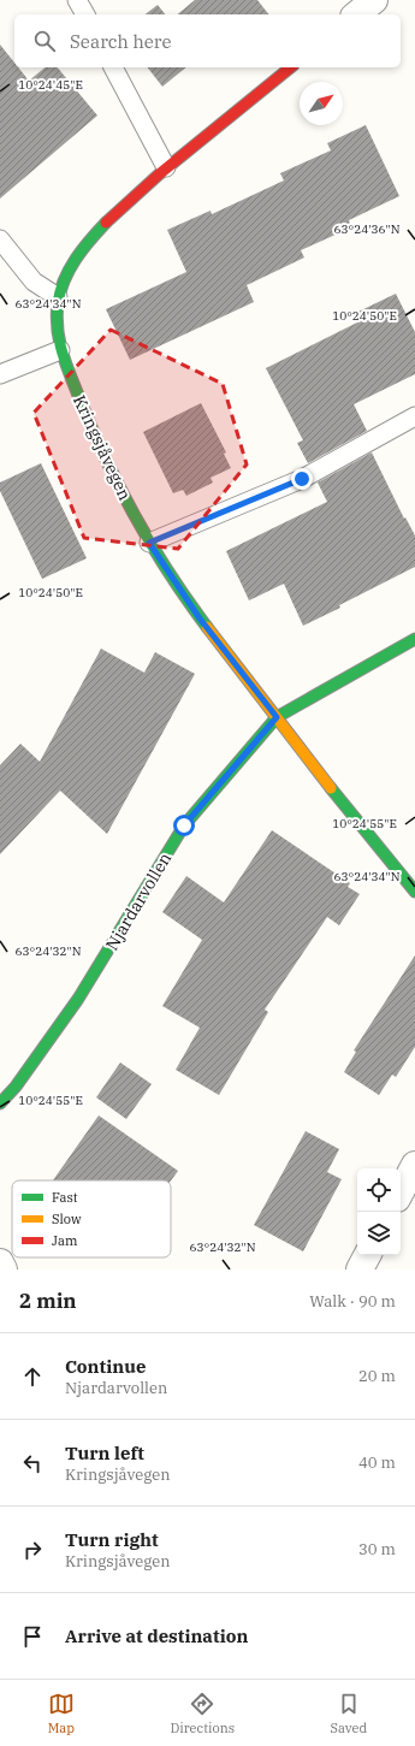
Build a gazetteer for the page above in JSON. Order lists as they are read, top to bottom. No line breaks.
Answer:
{"streets":{"street":["Kringsjåvegen","Njardarvollen"]},"crossings":[["Kringsjåvegen","Njardarvollen"]],"legend":["Fast","Slow","Jam"],"north":"top right","page":{"search":"Search here","heading":["2 min","Walk · 90 m"],"list":[["Continue","Njardarvollen","20 m"],["Turn left","Kringsjåvegen","40 m"],["Turn right","Kringsjåvegen","30 m"],"Arrive at destination"],"nav":["Map","Directions","Saved"]},"coordinates":["10°24'45\"E","63°24'36\"N","63°24'34\"N","10°24'50\"E","10°24'55\"E","63°24'32\"N"]}
